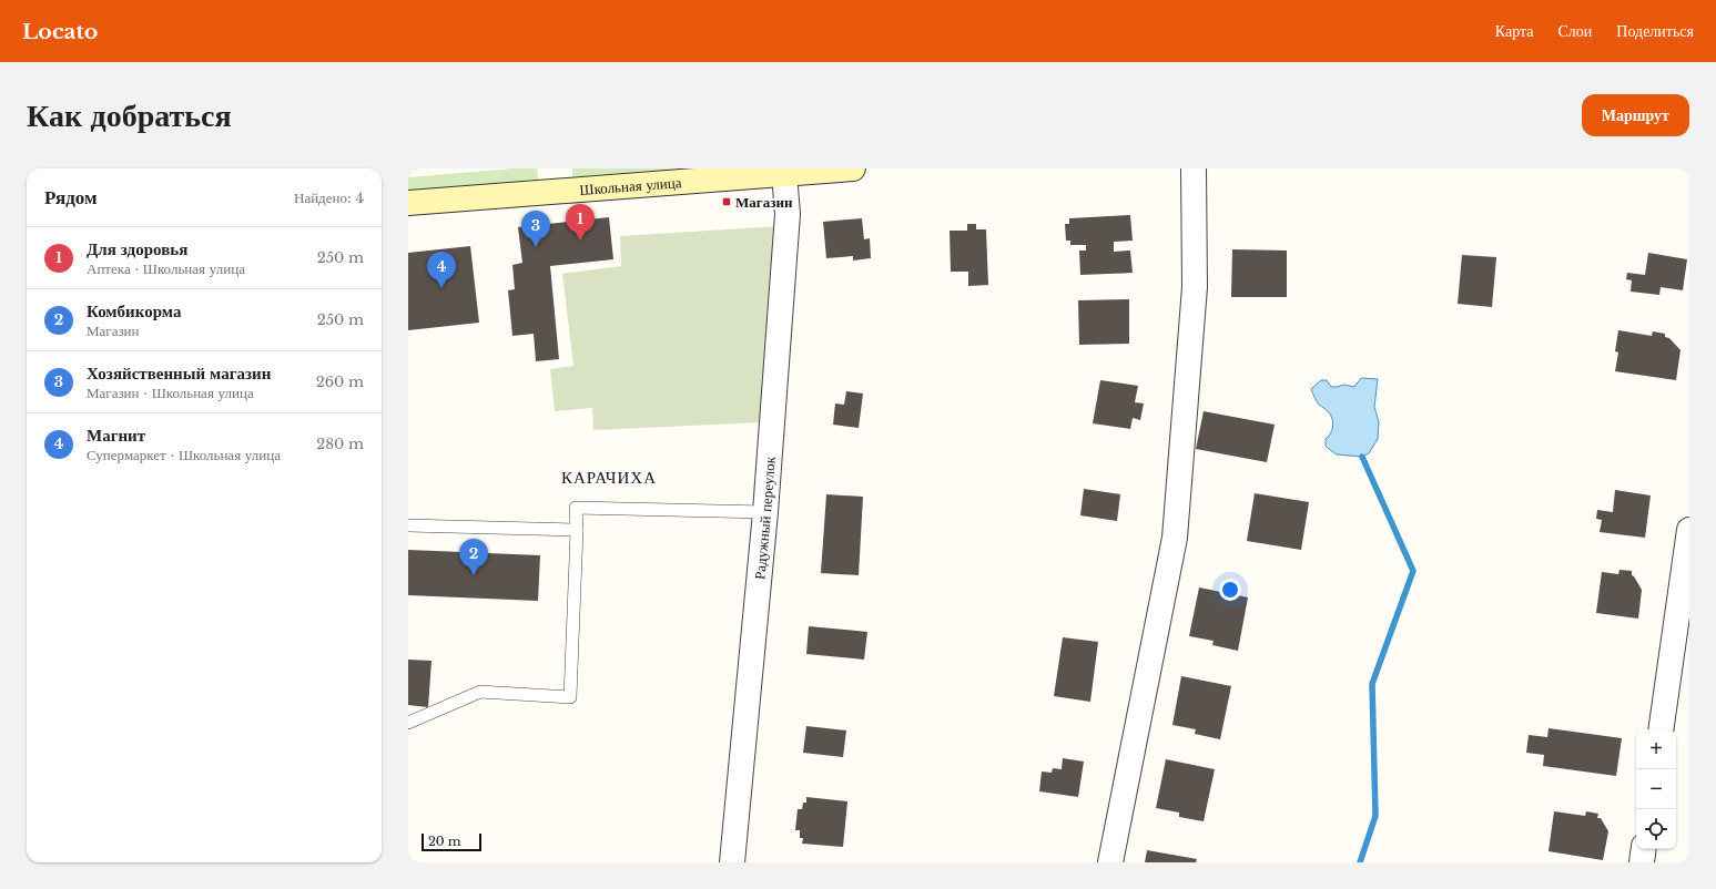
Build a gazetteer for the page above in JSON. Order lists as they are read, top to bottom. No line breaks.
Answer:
{"streets":{"main road":["Школьная улица"],"street":["Радужный переулок"]},"crossings":[["Школьная улица","Радужный переулок"]],"districts":["КАРАЧИХА"],"places":{"transit":["Магазин"]},"scale_bar":"20 m","page":{"header":"Locato","nav":["Карта","Слои","Поделиться"],"buttons":"Маршрут","title":"Как добраться","heading":["Рядом","Найдено: 4"],"pins":["1","3","4","2"],"list":[{"mark":"1","name":"Для здоровья","note":"Аптека · Школьная улица","value":"250 m"},{"mark":"2","name":"Комбикорма","note":"Магазин","value":"250 m"},{"mark":"3","name":"Хозяйственный магазин","note":"Магазин · Школьная улица","value":"260 m"},{"mark":"4","name":"Магнит","note":"Супермаркет · Школьная улица","value":"280 m"}],"map_buttons":["+","−"],"scale":"20 m"}}
